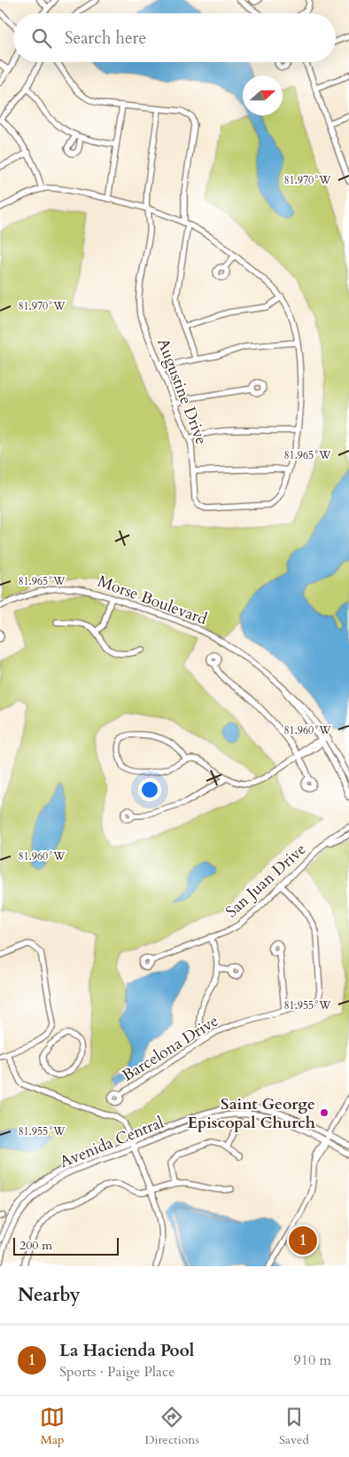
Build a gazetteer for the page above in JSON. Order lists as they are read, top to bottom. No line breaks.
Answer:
{"streets":{"street":["Augustine Drive","Morse Boulevard","San Juan Drive","Barcelona Drive","Avenida Central"]},"crossings":[["San Juan Drive","Barcelona Drive"]],"places":["Saint George Episcopal Church"],"scale_bar":"200 m","north":"right","page":{"search":"Search here","pins":"1","scale":"200 m","heading":"Nearby","list":[{"mark":"1","name":"La Hacienda Pool","note":"Sports · Paige Place","value":"910 m"}],"nav":["Map","Directions","Saved"]},"coordinates":["81.970°W","81.965°W","81.960°W","81.955°W"]}
